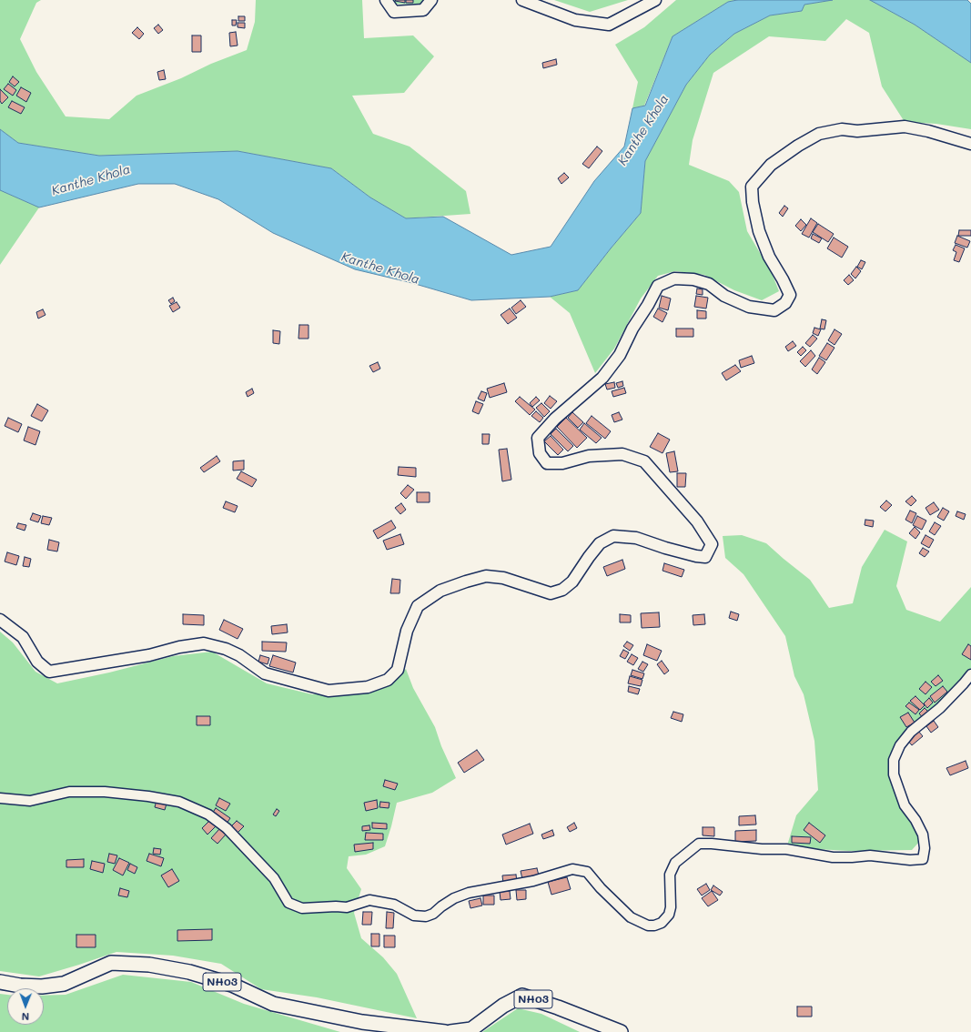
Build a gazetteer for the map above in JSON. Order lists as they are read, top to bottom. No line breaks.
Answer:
{"streets":{"main road":["NH03"]},"water":["Kanthe Khola"],"north":"bottom"}
